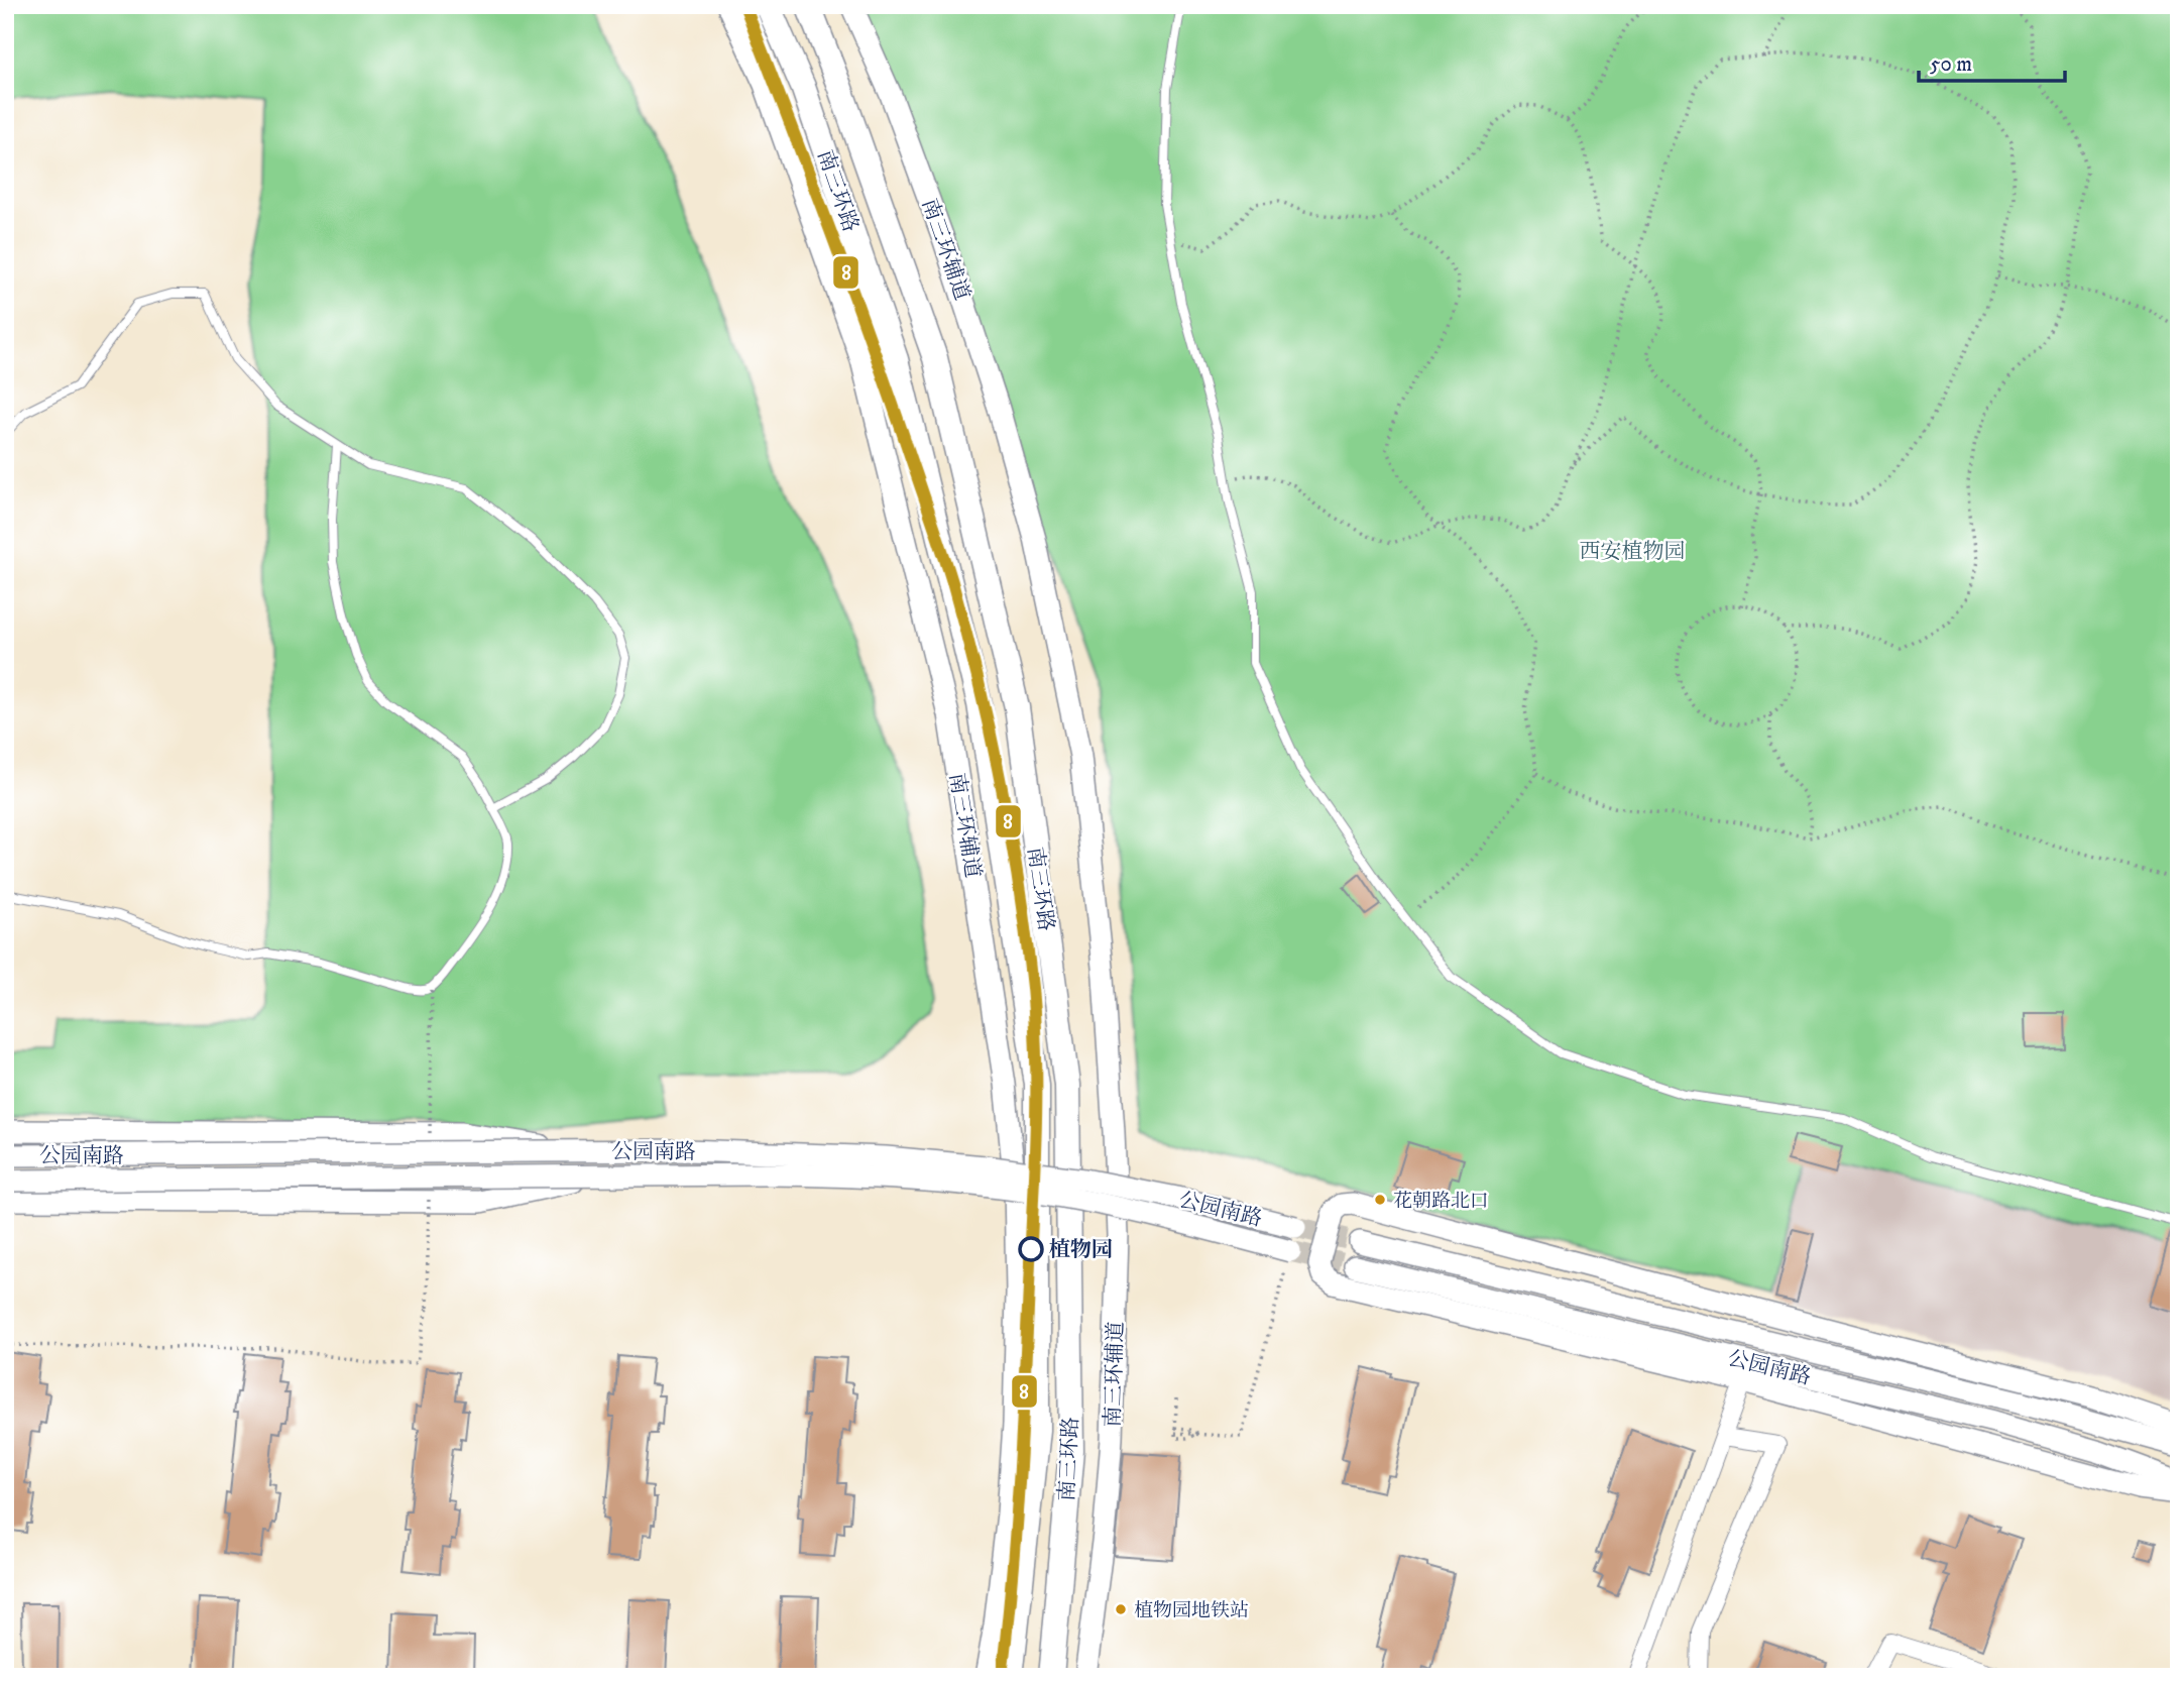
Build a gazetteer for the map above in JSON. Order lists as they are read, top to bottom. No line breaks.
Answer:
{"streets":{"highway":["南三环路"],"main road":["南三环辅道","公园南路"]},"parks":["西安植物园"],"places":["花朝路北口","植物园","植物园地铁站"],"lines":["transit line 8"],"scale_bar":"50 m"}
